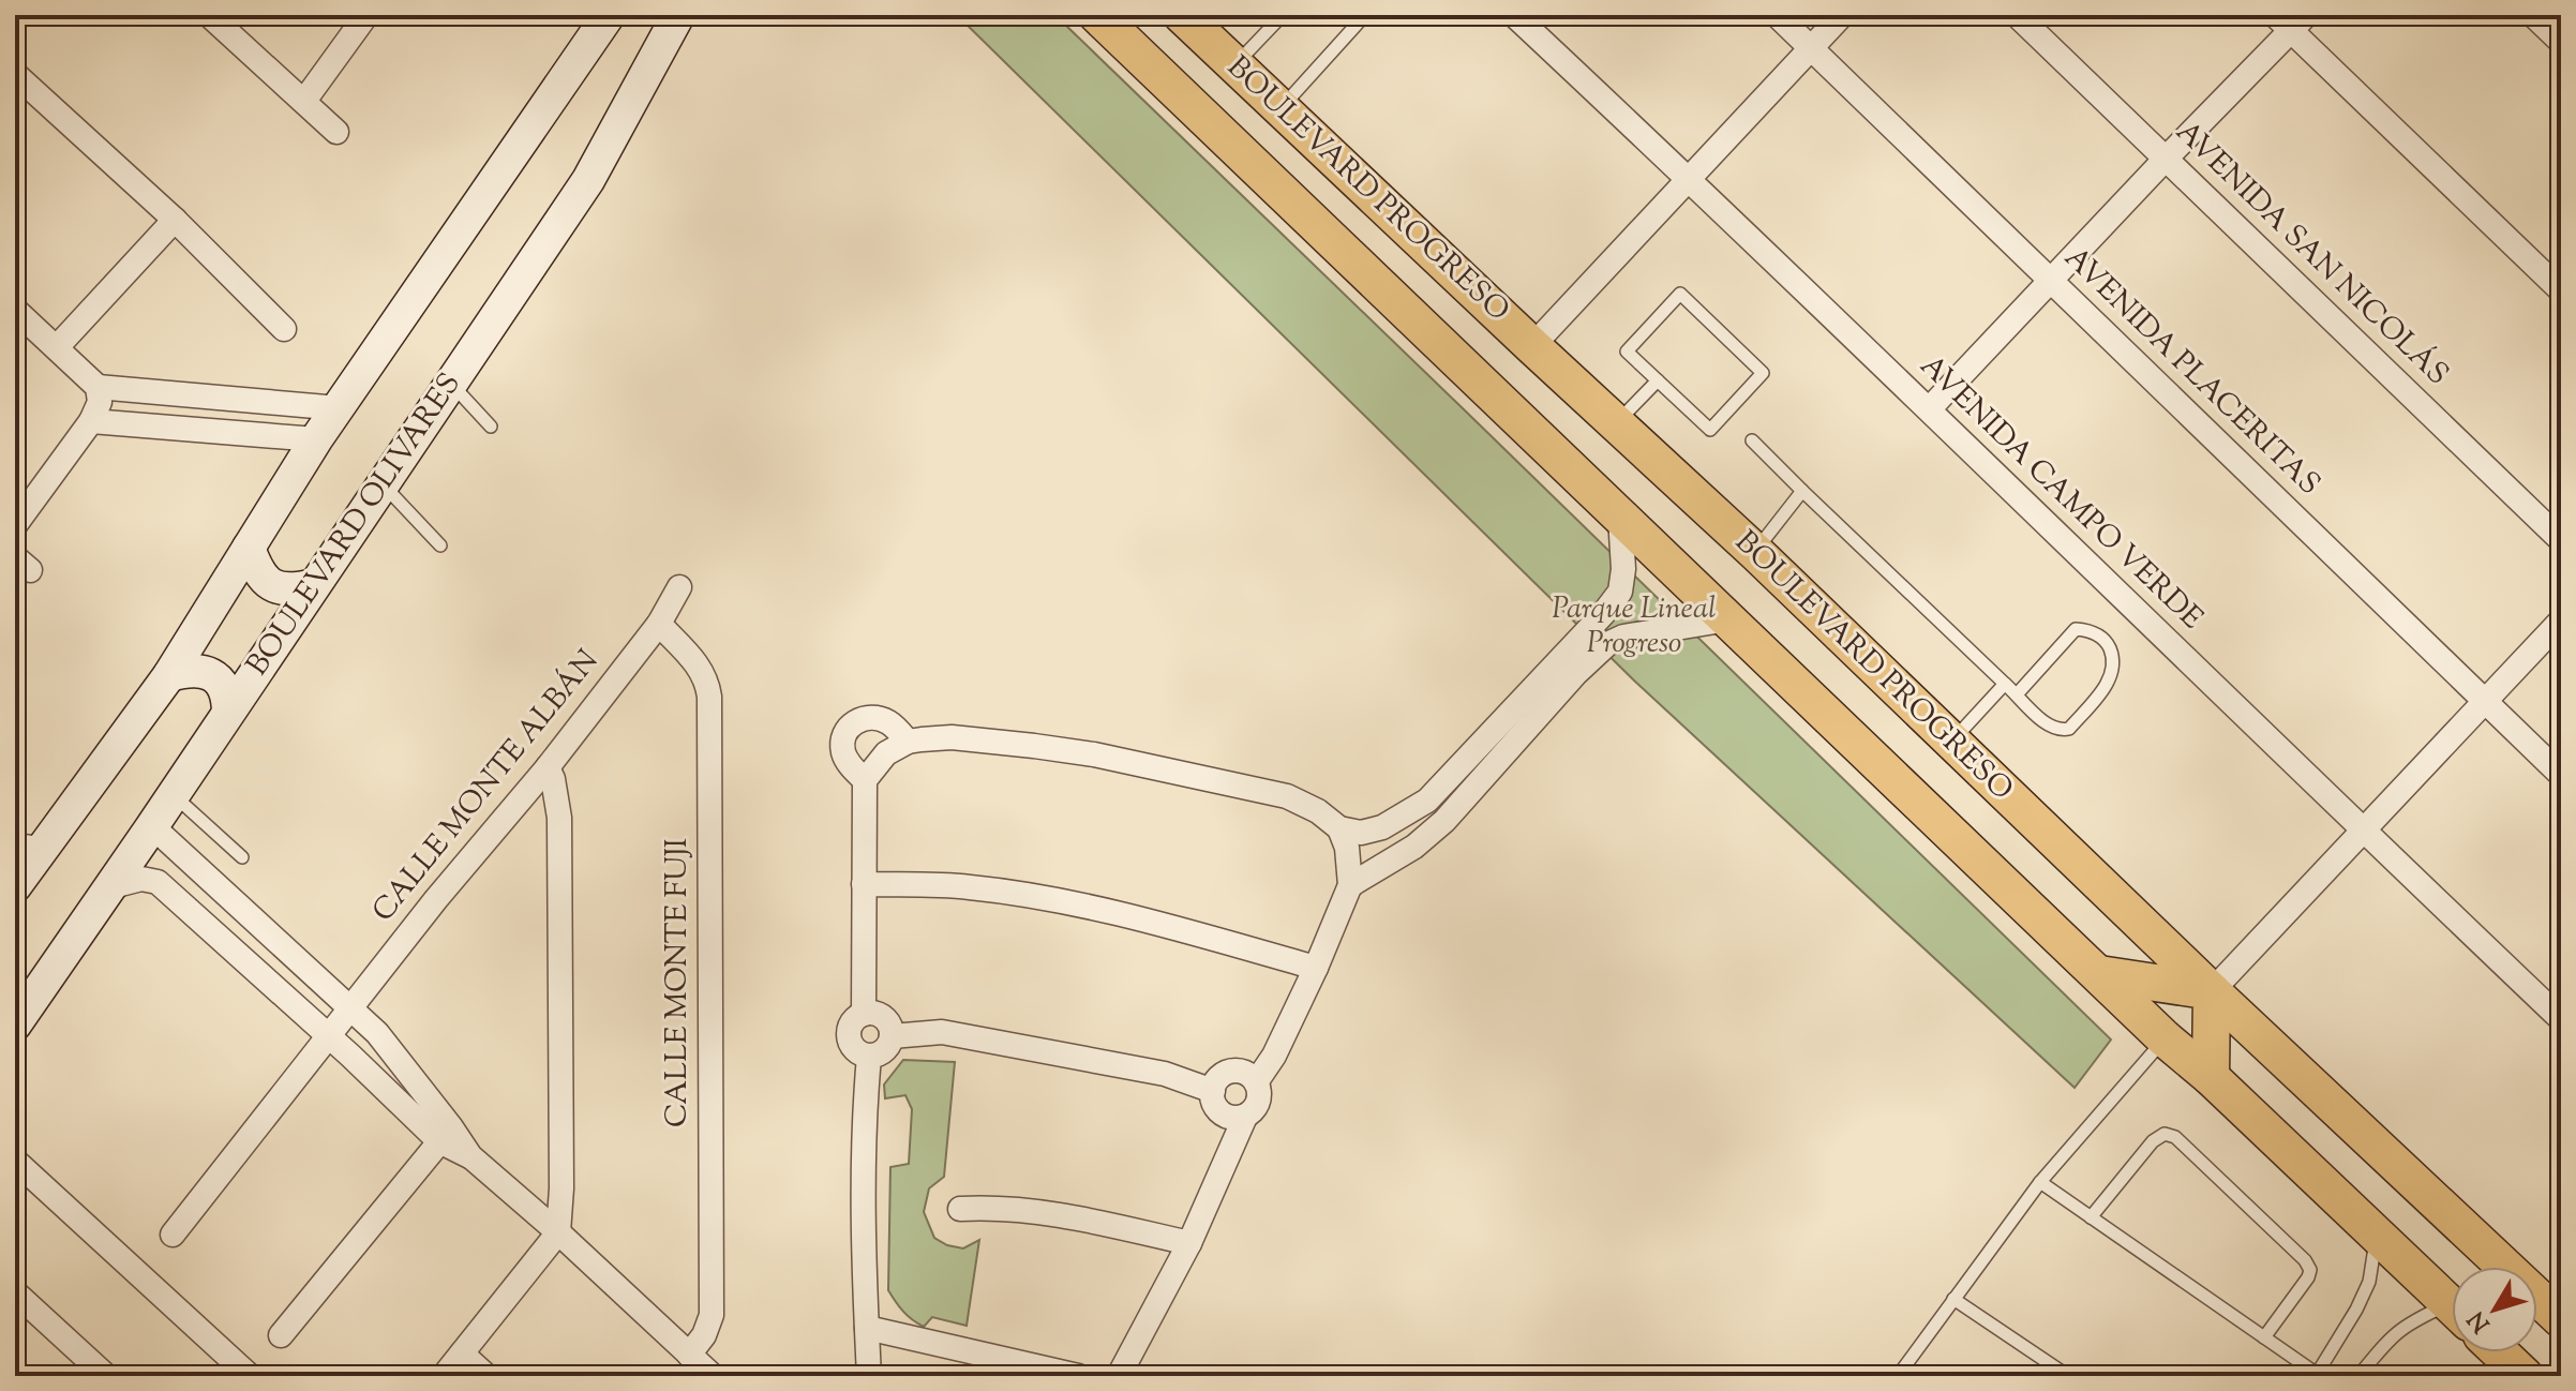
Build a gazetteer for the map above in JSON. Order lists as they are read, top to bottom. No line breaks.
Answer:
{"streets":{"main road":["BOULEVARD PROGRESO"],"street":["AVENIDA SAN NICOLÁS","AVENIDA PLACERITAS","AVENIDA CAMPO VERDE","BOULEVARD OLIVARES","CALLE MONTE ALBÁN","CALLE MONTE FUJI"]},"crossings":[["CALLE MONTE ALBÁN","CALLE MONTE FUJI"]],"parks":["Parque Lineal Progreso"],"north":"bottom left"}
